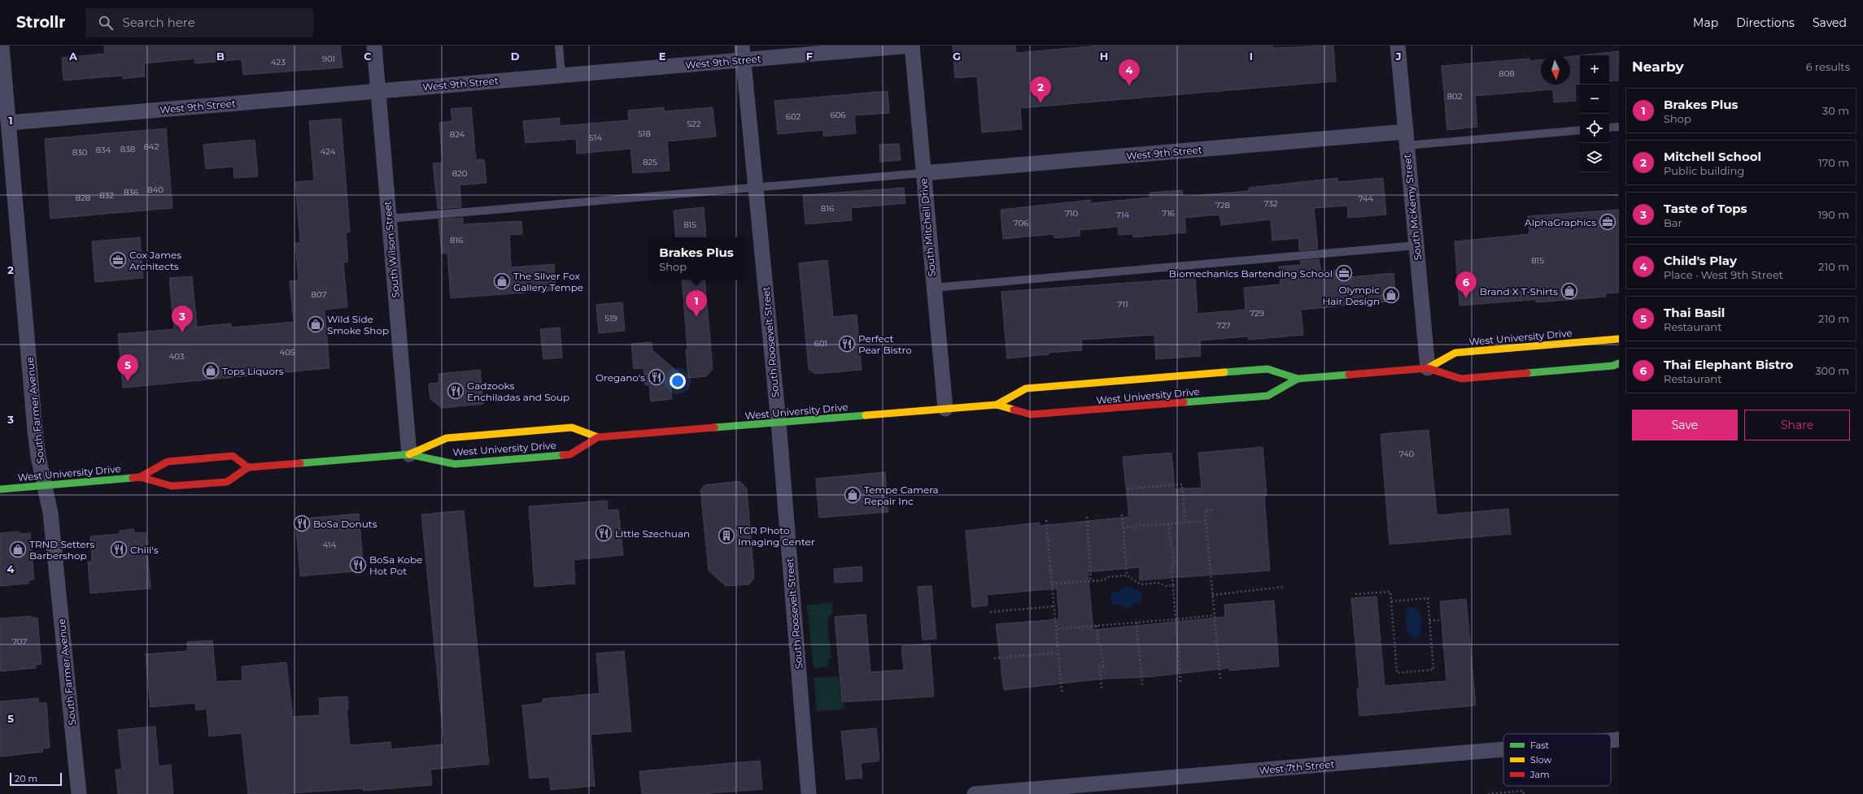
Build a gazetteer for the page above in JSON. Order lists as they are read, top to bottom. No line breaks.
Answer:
{"streets":{"main road":["West University Drive"],"street":["West 9th Street","South McKemy Street","South Mitchell Drive","South Wilson Street","South Roosevelt Street","South Farmer Avenue","West 7th Street"]},"crossings":[["West 9th Street","South McKemy Street"],["West 9th Street","South Mitchell Drive"],["West 9th Street","South Wilson Street"],["West 9th Street","South Roosevelt Street"],["West 9th Street","South Farmer Avenue"],["South McKemy Street","West University Drive"],["South Mitchell Drive","West University Drive"],["South Wilson Street","West University Drive"],["West University Drive","South Roosevelt Street"],["West University Drive","South Farmer Avenue"]],"places":{"office":["AlphaGraphics","Cox James Architects","Biomechanics Bartending School"],"shop":["The Silver Fox Gallery Tempe","Brand X T-Shirts","Olympic Hair Design","Wild Side Smoke Shop","Tops Liquors","Tempe Camera Repair Inc","TRND Setters Barbershop"],"restaurant":["Perfect Pear Bistro","Oregano's","Gadzooks Enchiladas and Soup","BoSa Donuts","Little Szechuan","Chili's","BoSa Kobe Hot Pot"],"building":["TCR Photo Imaging Center"]},"house_numbers":["901","423","808","802","606","602","522","518","824","514","842","838","834","424","830","825","820","840","836","832","828","744","732","728","816","710","716","714","706","815","816","815","807","711","729","519","727","601","405","403","740","414","707"],"legend":["Fast","Slow","Jam"],"scale_bar":"20 m","north":"bottom","page":{"header":"Strollr","search":"Search here","nav":["Map","Directions","Saved"],"heading":["Nearby","6 results"],"map_buttons":["+","−"],"pins":["4","2","6","1","3","5"],"list":[{"mark":"1","name":"Brakes Plus","note":"Shop","value":"30 m"},{"mark":"2","name":"Mitchell School","note":"Public building","value":"170 m"},{"mark":"3","name":"Taste of Tops","note":"Bar","value":"190 m"},{"mark":"4","name":"Child's Play","note":"Place · West 9th Street","value":"210 m"},{"mark":"5","name":"Thai Basil","note":"Restaurant","value":"210 m"},{"mark":"6","name":"Thai Elephant Bistro","note":"Restaurant","value":"300 m"}],"popup":["Brakes Plus","Shop"],"buttons":["Save","Share"],"scale":"20 m"},"grid":{"columns":["A","B","C","D","E","F","G","H","I","J"],"rows":["1","2","3","4","5"]}}
